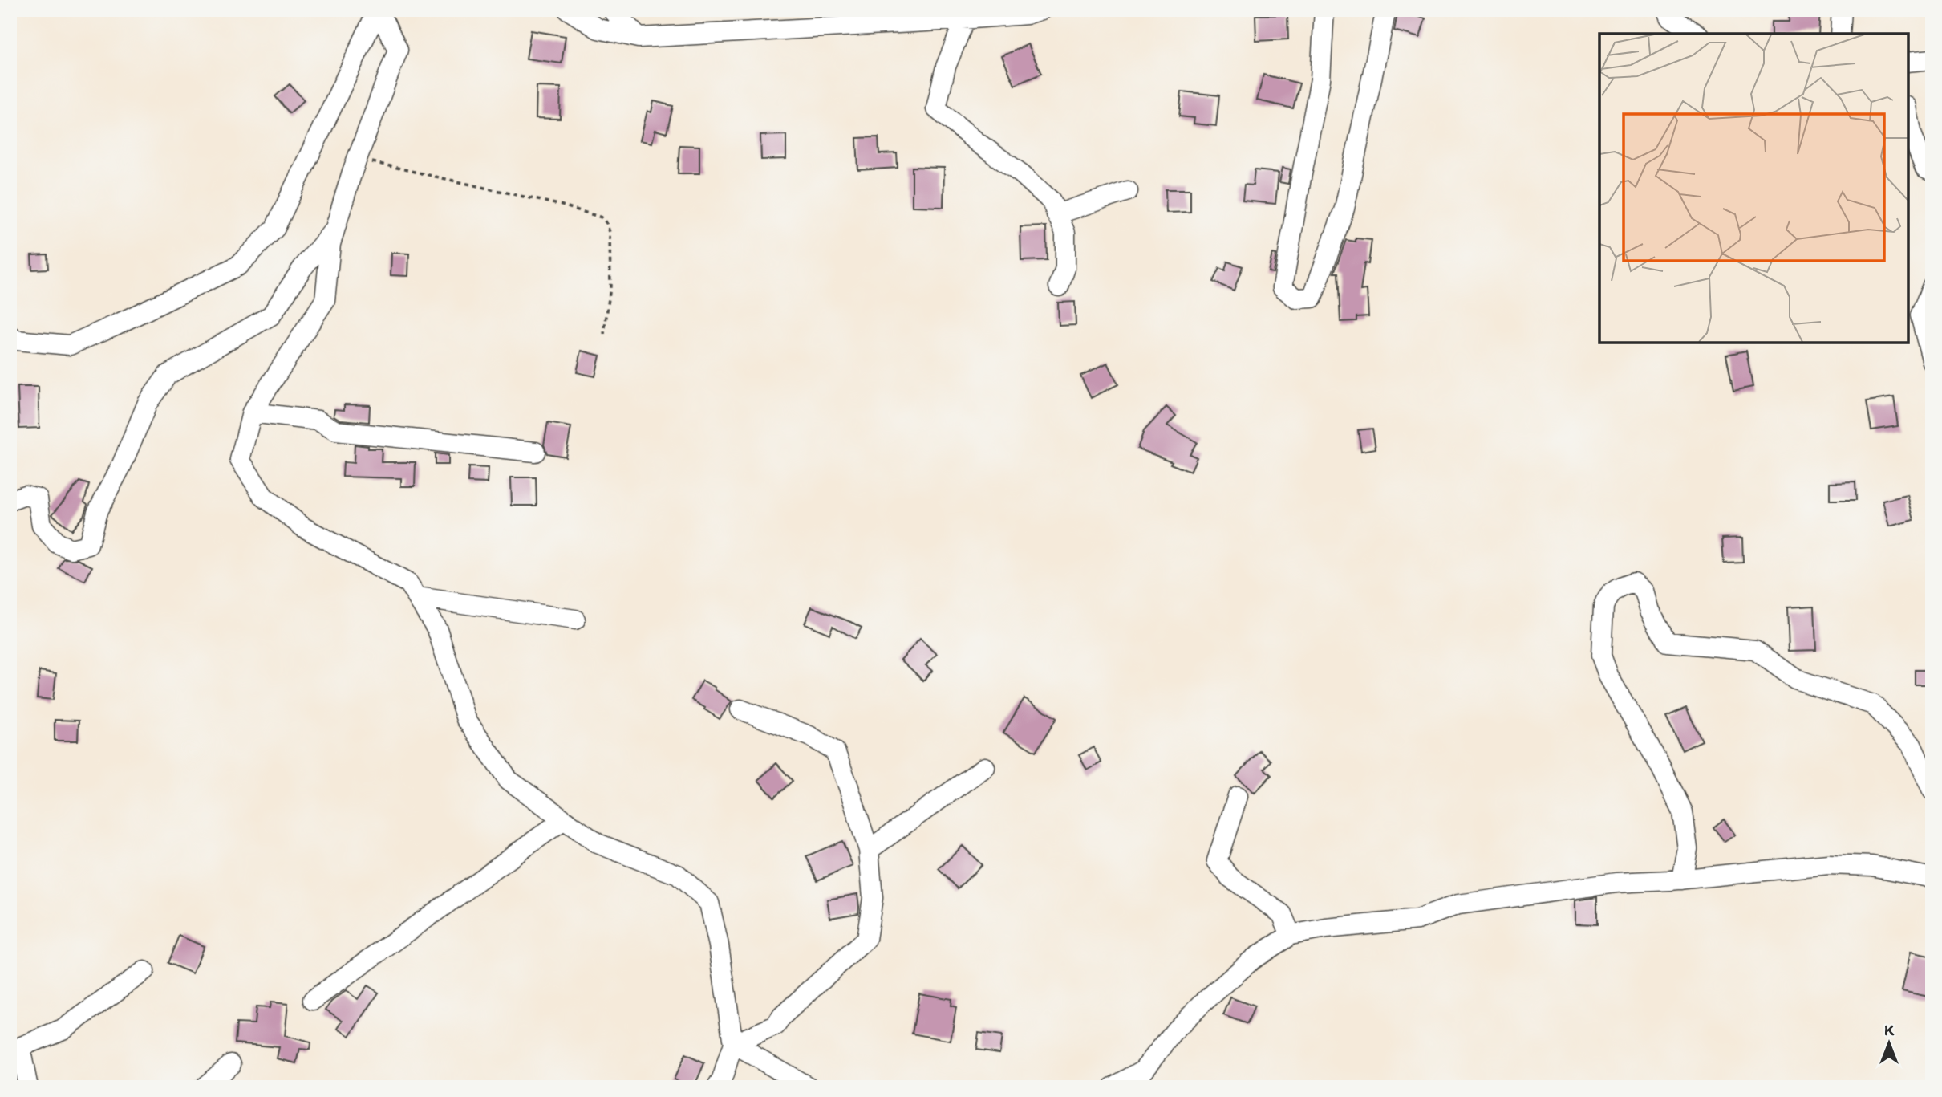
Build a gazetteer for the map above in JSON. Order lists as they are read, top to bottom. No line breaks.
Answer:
{"north":"top"}
